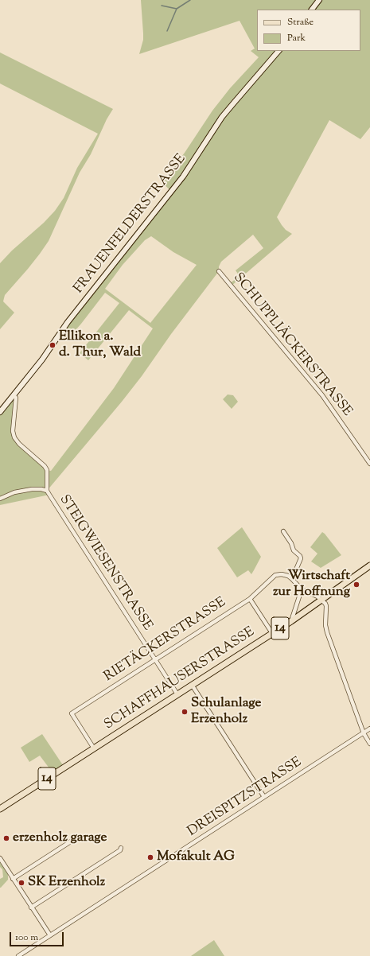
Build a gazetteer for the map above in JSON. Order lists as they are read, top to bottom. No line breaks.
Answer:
{"streets":{"main road":["14","SCHAFFHAUSERSTRASSE"],"street":["FRAUENFELDERSTRASSE","SCHUPPLIÄCKERSTRASSE","STEIGWIESENSTRASSE","RIETÄCKERSTRASSE","DREISPITZSTRASSE"]},"crossings":[["FRAUENFELDERSTRASSE","STEIGWIESENSTRASSE"],["STEIGWIESENSTRASSE","RIETÄCKERSTRASSE"],["STEIGWIESENSTRASSE","SCHAFFHAUSERSTRASSE"],["RIETÄCKERSTRASSE","SCHAFFHAUSERSTRASSE"]],"places":["Ellikon a. d. Thur, Wald","Wirtschaft zur Hoffnung","Schulanlage Erzenholz","erzenholz garage","Mofakult AG","SK Erzenholz"],"legend":["Straße","Park"],"scale_bar":"100 m"}
